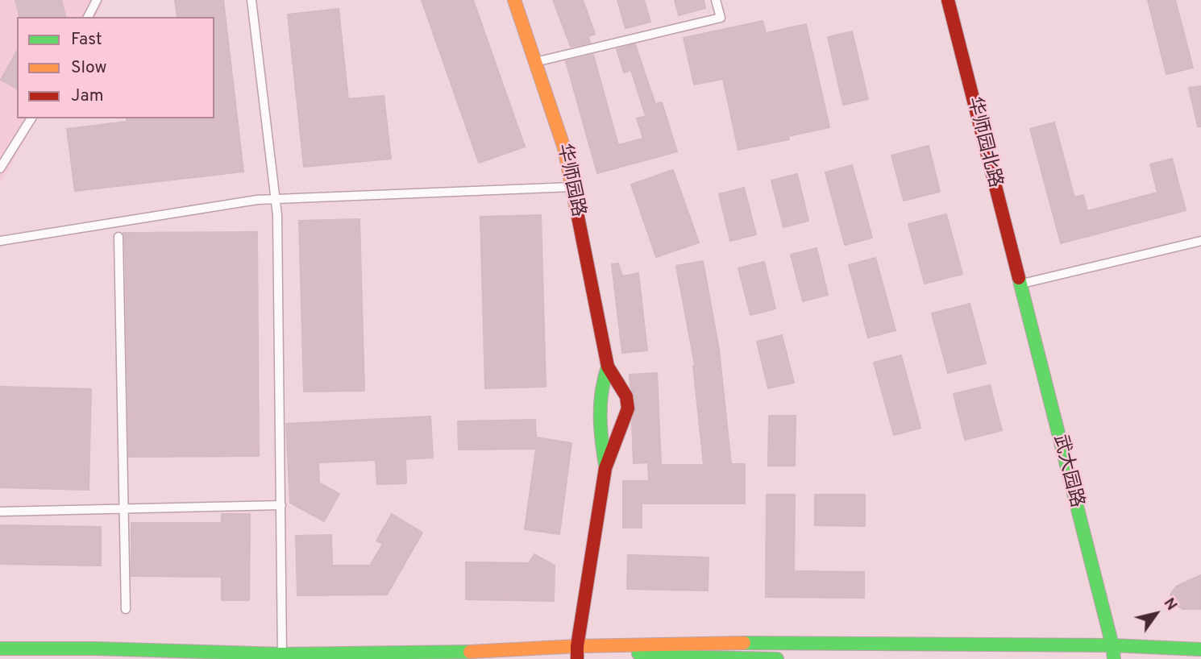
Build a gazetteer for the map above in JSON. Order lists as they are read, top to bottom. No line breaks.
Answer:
{"streets":{"main road":["华师园北路","华师园路","武大园路"]},"crossings":[["华师园北路","武大园路"]],"legend":["Fast","Slow","Jam"],"north":"top right"}
